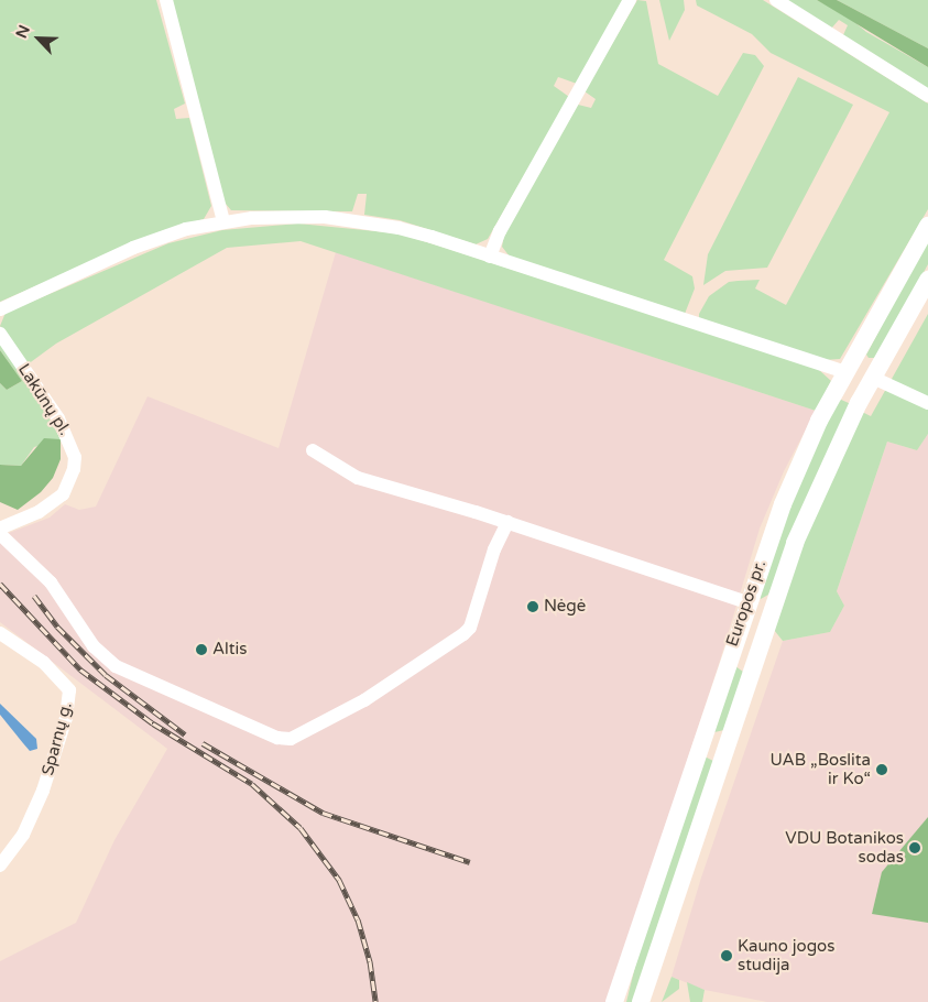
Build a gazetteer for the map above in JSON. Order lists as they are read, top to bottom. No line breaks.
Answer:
{"streets":{"main road":["Europos pr."],"street":["Lakūnų pl.","Sparnų g."]},"places":["Nėgė","Altis","UAB „Boslita ir Ko“","VDU Botanikos sodas","Kauno jogos studija"],"north":"top left"}
